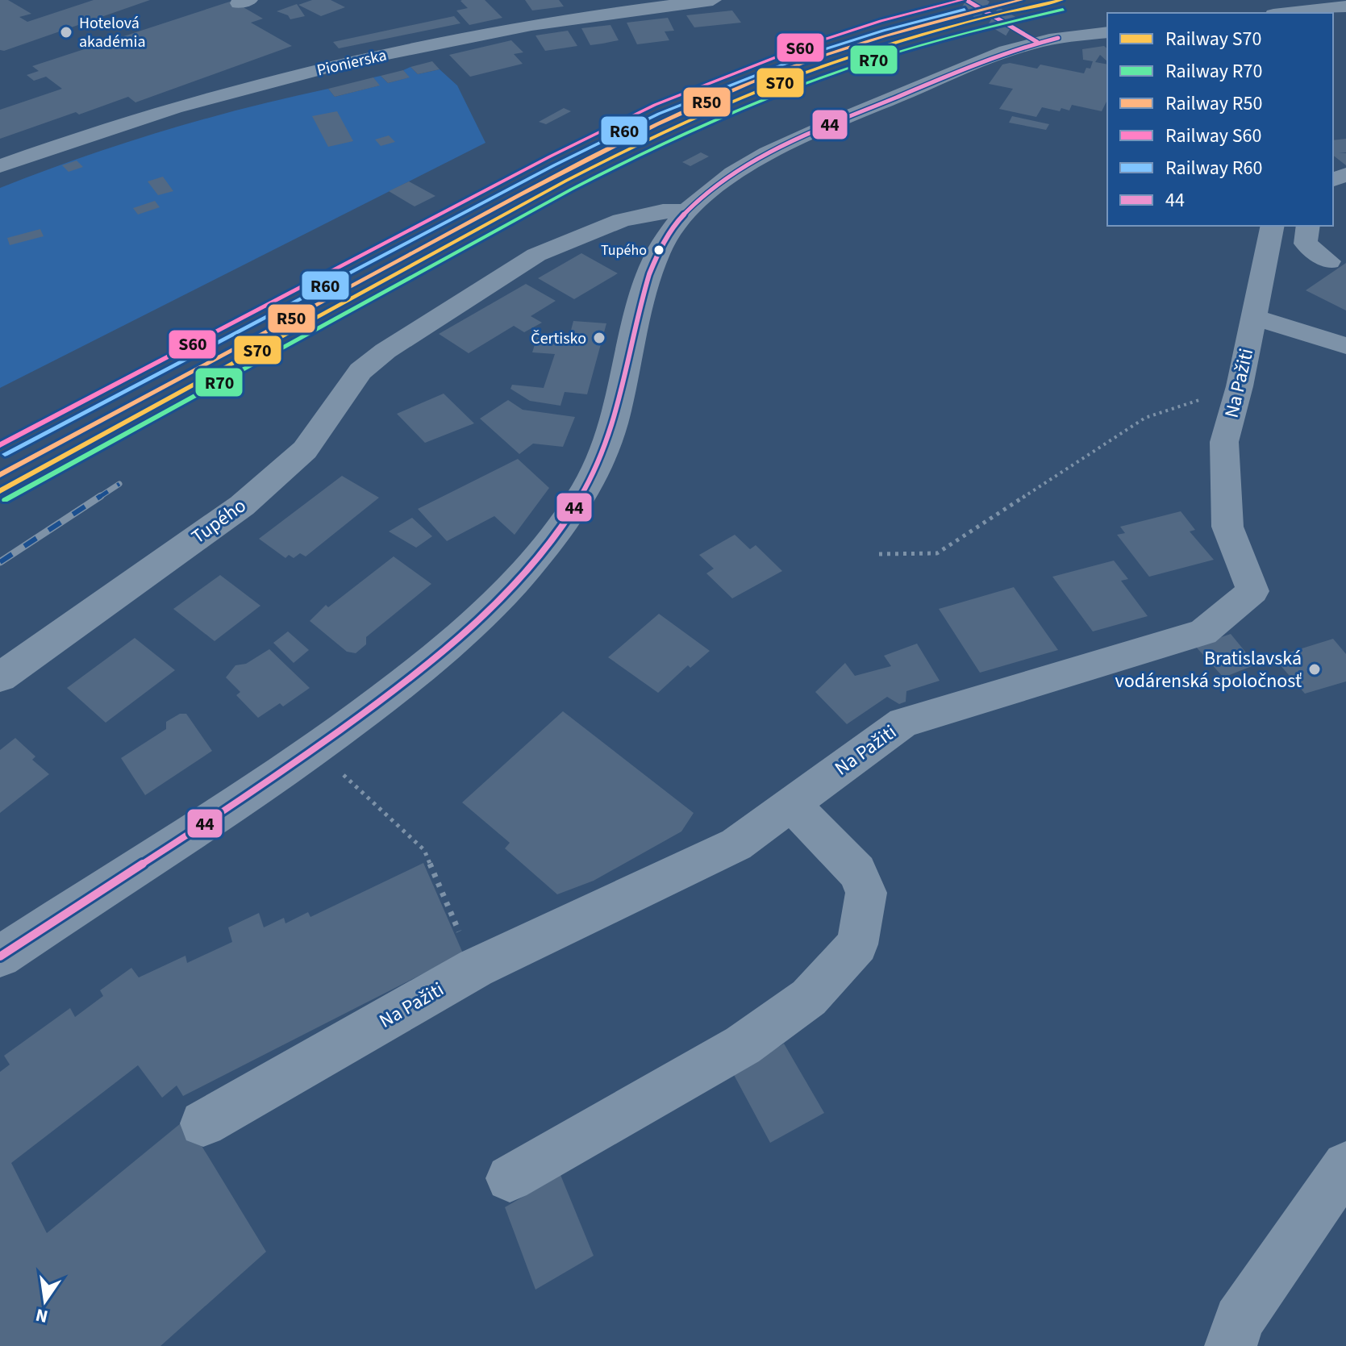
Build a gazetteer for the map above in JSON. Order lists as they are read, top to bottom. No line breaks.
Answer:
{"streets":{"street":["Pionierska","Na Pažiti","Tupého"]},"places":["Hotelová akadémia","Tupého","Čertisko","Bratislavská vodárenská spoločnosť"],"lines":["rail line S70","rail line R50","rail line S60","transit line 44","rail line R70","rail line R60"],"legend":["Railway S70","Railway R70","Railway R50","Railway S60","Railway R60","44"],"north":"bottom"}
